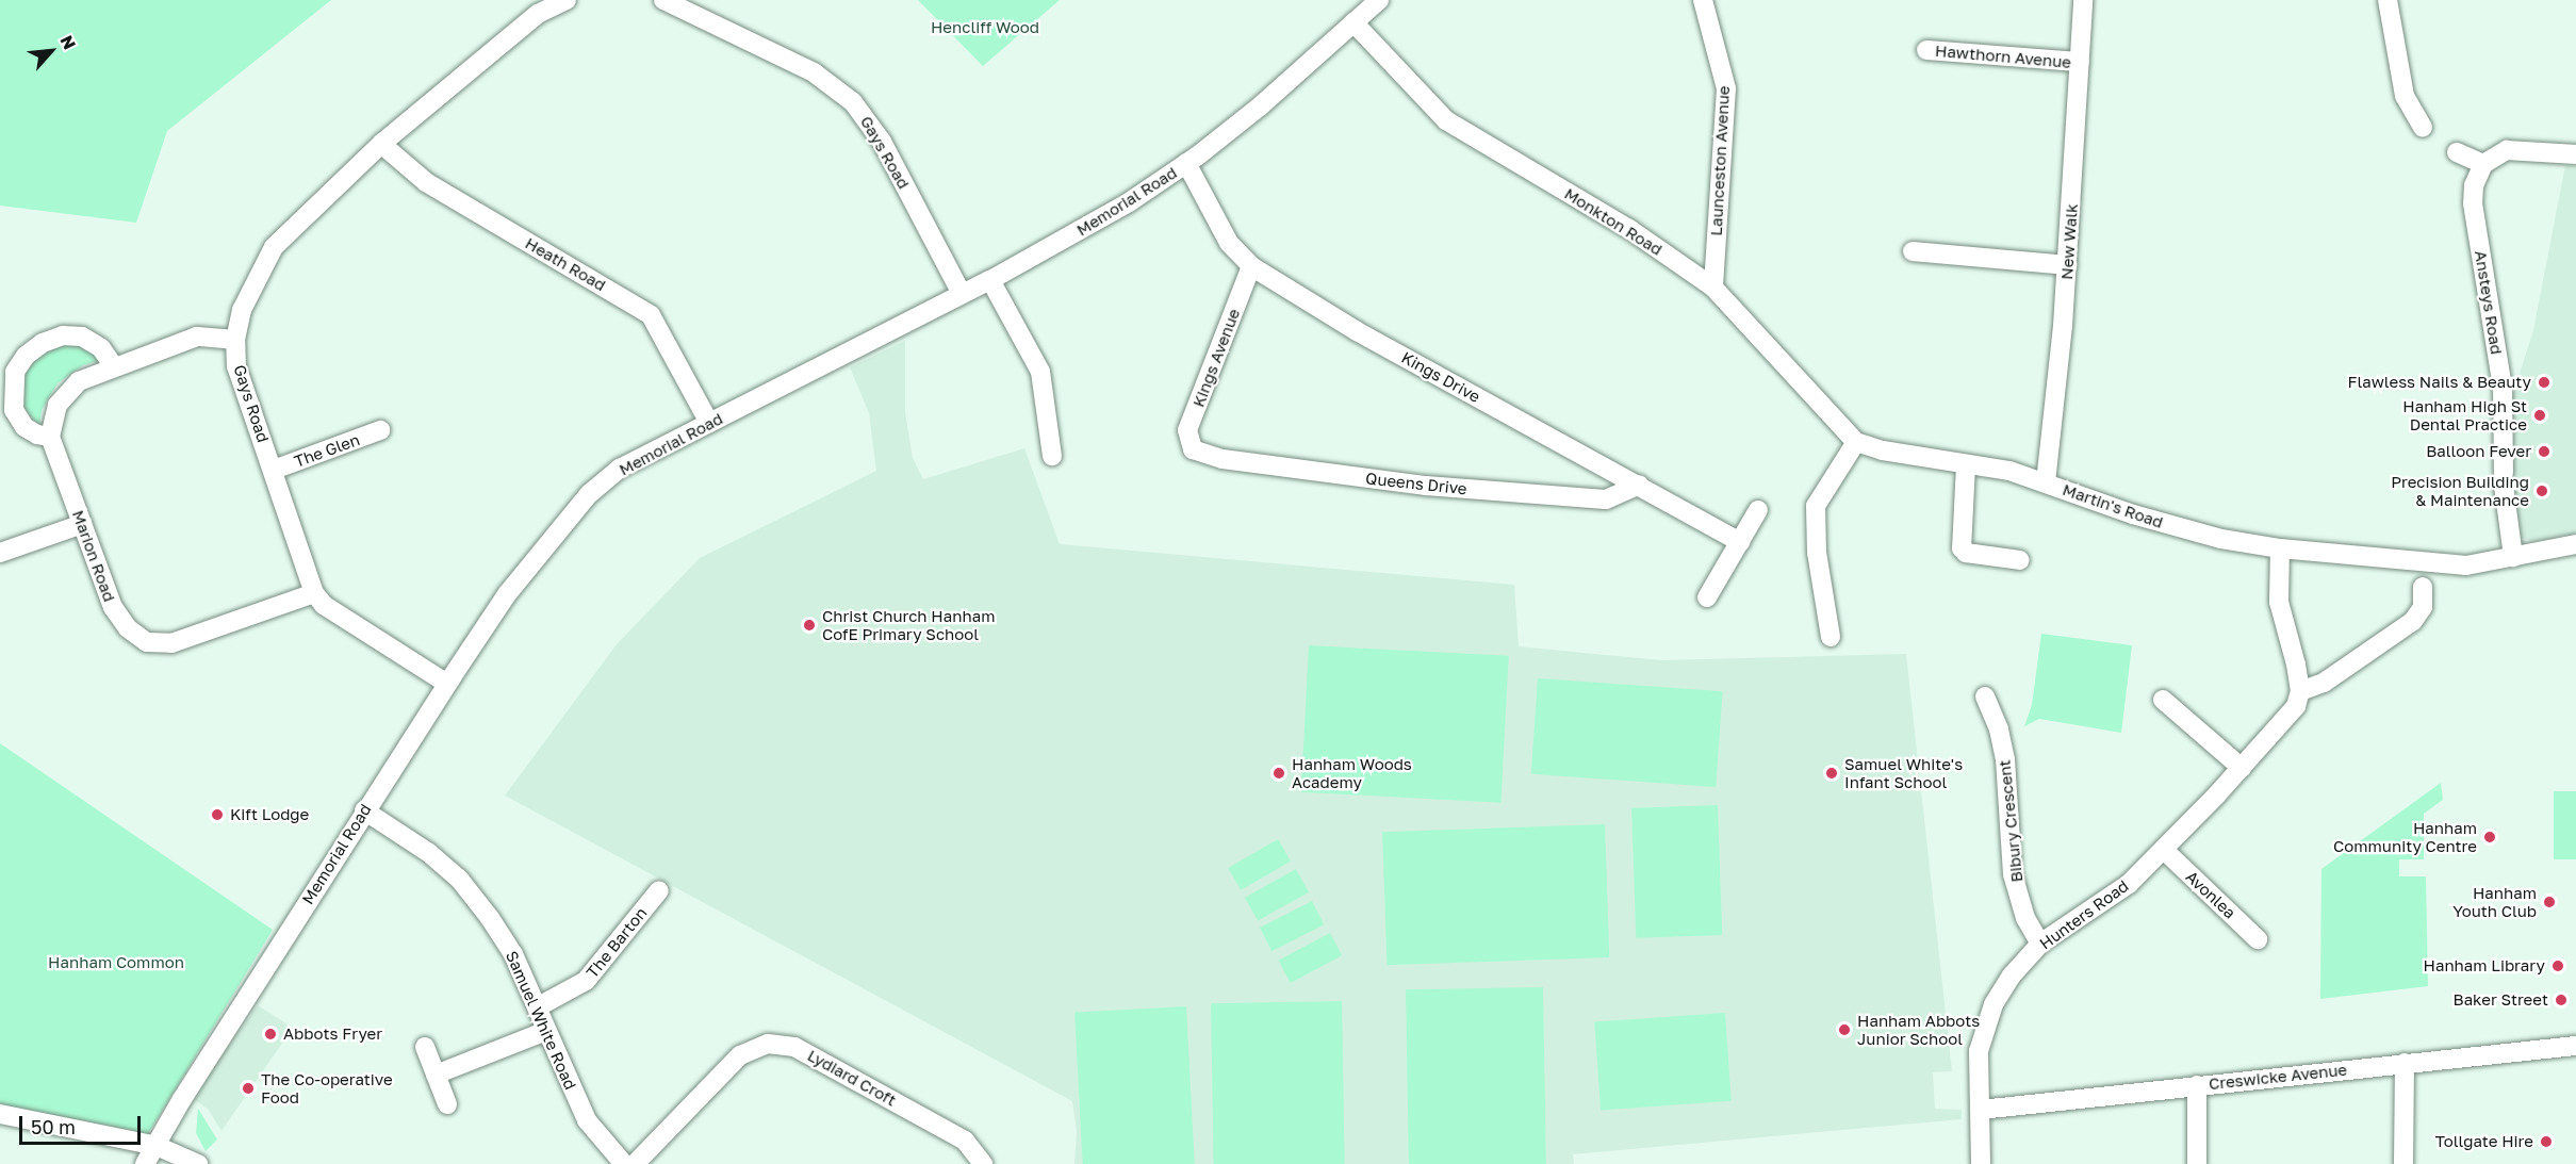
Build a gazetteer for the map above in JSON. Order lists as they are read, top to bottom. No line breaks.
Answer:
{"streets":{"street":["Hawthorn Avenue","Gays Road","Launceston Avenue","Memorial Road","Monkton Road","New Walk","Heath Road","Ansteys Road","Kings Avenue","Kings Drive","The Glen","Queens Drive","Martin's Road","Marion Road","Bibury Crescent","Avonlea","Hunters Road","The Barton","Samuel White Road","Creswicke Avenue","Lydiard Croft"]},"crossings":[["Hawthorn Avenue","New Walk"],["Gays Road","Memorial Road"],["Gays Road","Heath Road"],["Gays Road","The Glen"],["Gays Road","Marion Road"],["Launceston Avenue","Monkton Road"],["Memorial Road","Monkton Road"],["Memorial Road","Heath Road"],["Memorial Road","Kings Drive"],["Memorial Road","Samuel White Road"],["Monkton Road","Martin's Road"],["New Walk","Martin's Road"],["Ansteys Road","Martin's Road"],["Kings Avenue","Kings Drive"],["Kings Avenue","Queens Drive"],["Kings Drive","Queens Drive"],["Bibury Crescent","Hunters Road"],["Avonlea","Hunters Road"],["Hunters Road","Creswicke Avenue"],["The Barton","Samuel White Road"]],"parks":["Hencliff Wood","Hanham Common"],"places":["Flawless Nails & Beauty","Hanham High St Dental Practice","Balloon Fever","Precision Building & Maintenance","Christ Church Hanham CofE Primary School","Hanham Woods Academy","Samuel White's Infant School","Kift Lodge","Hanham Community Centre","Hanham Youth Club","Hanham Library","Baker Street","Hanham Abbots Junior School","Abbots Fryer","The Co-operative Food","Tollgate Hire"],"scale_bar":"50 m","north":"top right"}
